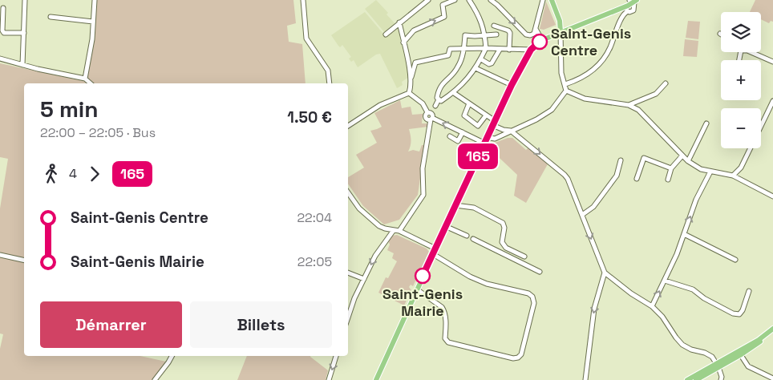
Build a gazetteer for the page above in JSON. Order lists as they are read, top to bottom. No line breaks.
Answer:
{"places":["Saint-Genis Centre","Saint-Genis Mairie"],"lines":["bus line 165"],"page":{"on_map":"165","map_buttons":["+","−"],"heading":["5 min","22:00 – 22:05 · Bus","1.50 €"],"legs":["4","165"],"list":[{"name":"Saint-Genis Centre","value":"22:04"},{"name":"Saint-Genis Mairie","value":"22:05"}],"buttons":["Démarrer","Billets"]}}
